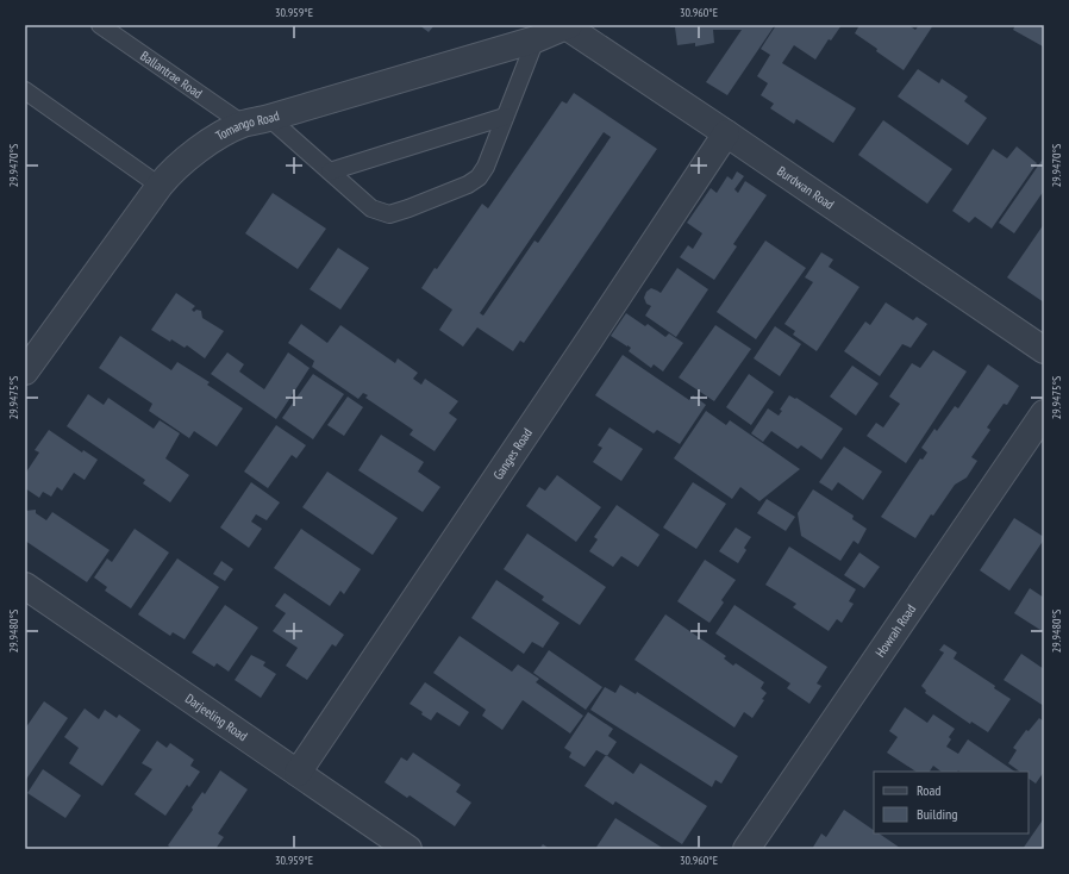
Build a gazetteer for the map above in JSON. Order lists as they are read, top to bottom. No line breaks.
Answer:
{"streets":{"street":["Tomango Road","Burdwan Road","Ganges Road","Howrah Road","Darjeeling Road"],"lane":["Ballantrae Road"]},"crossings":[["Ballantrae Road","Tomango Road"],["Tomango Road","Burdwan Road"],["Burdwan Road","Ganges Road"],["Ganges Road","Darjeeling Road"]],"legend":["Road","Building"],"coordinates":["30.959°E","30.960°E","29.9470°S","29.9475°S","29.9480°S"]}
